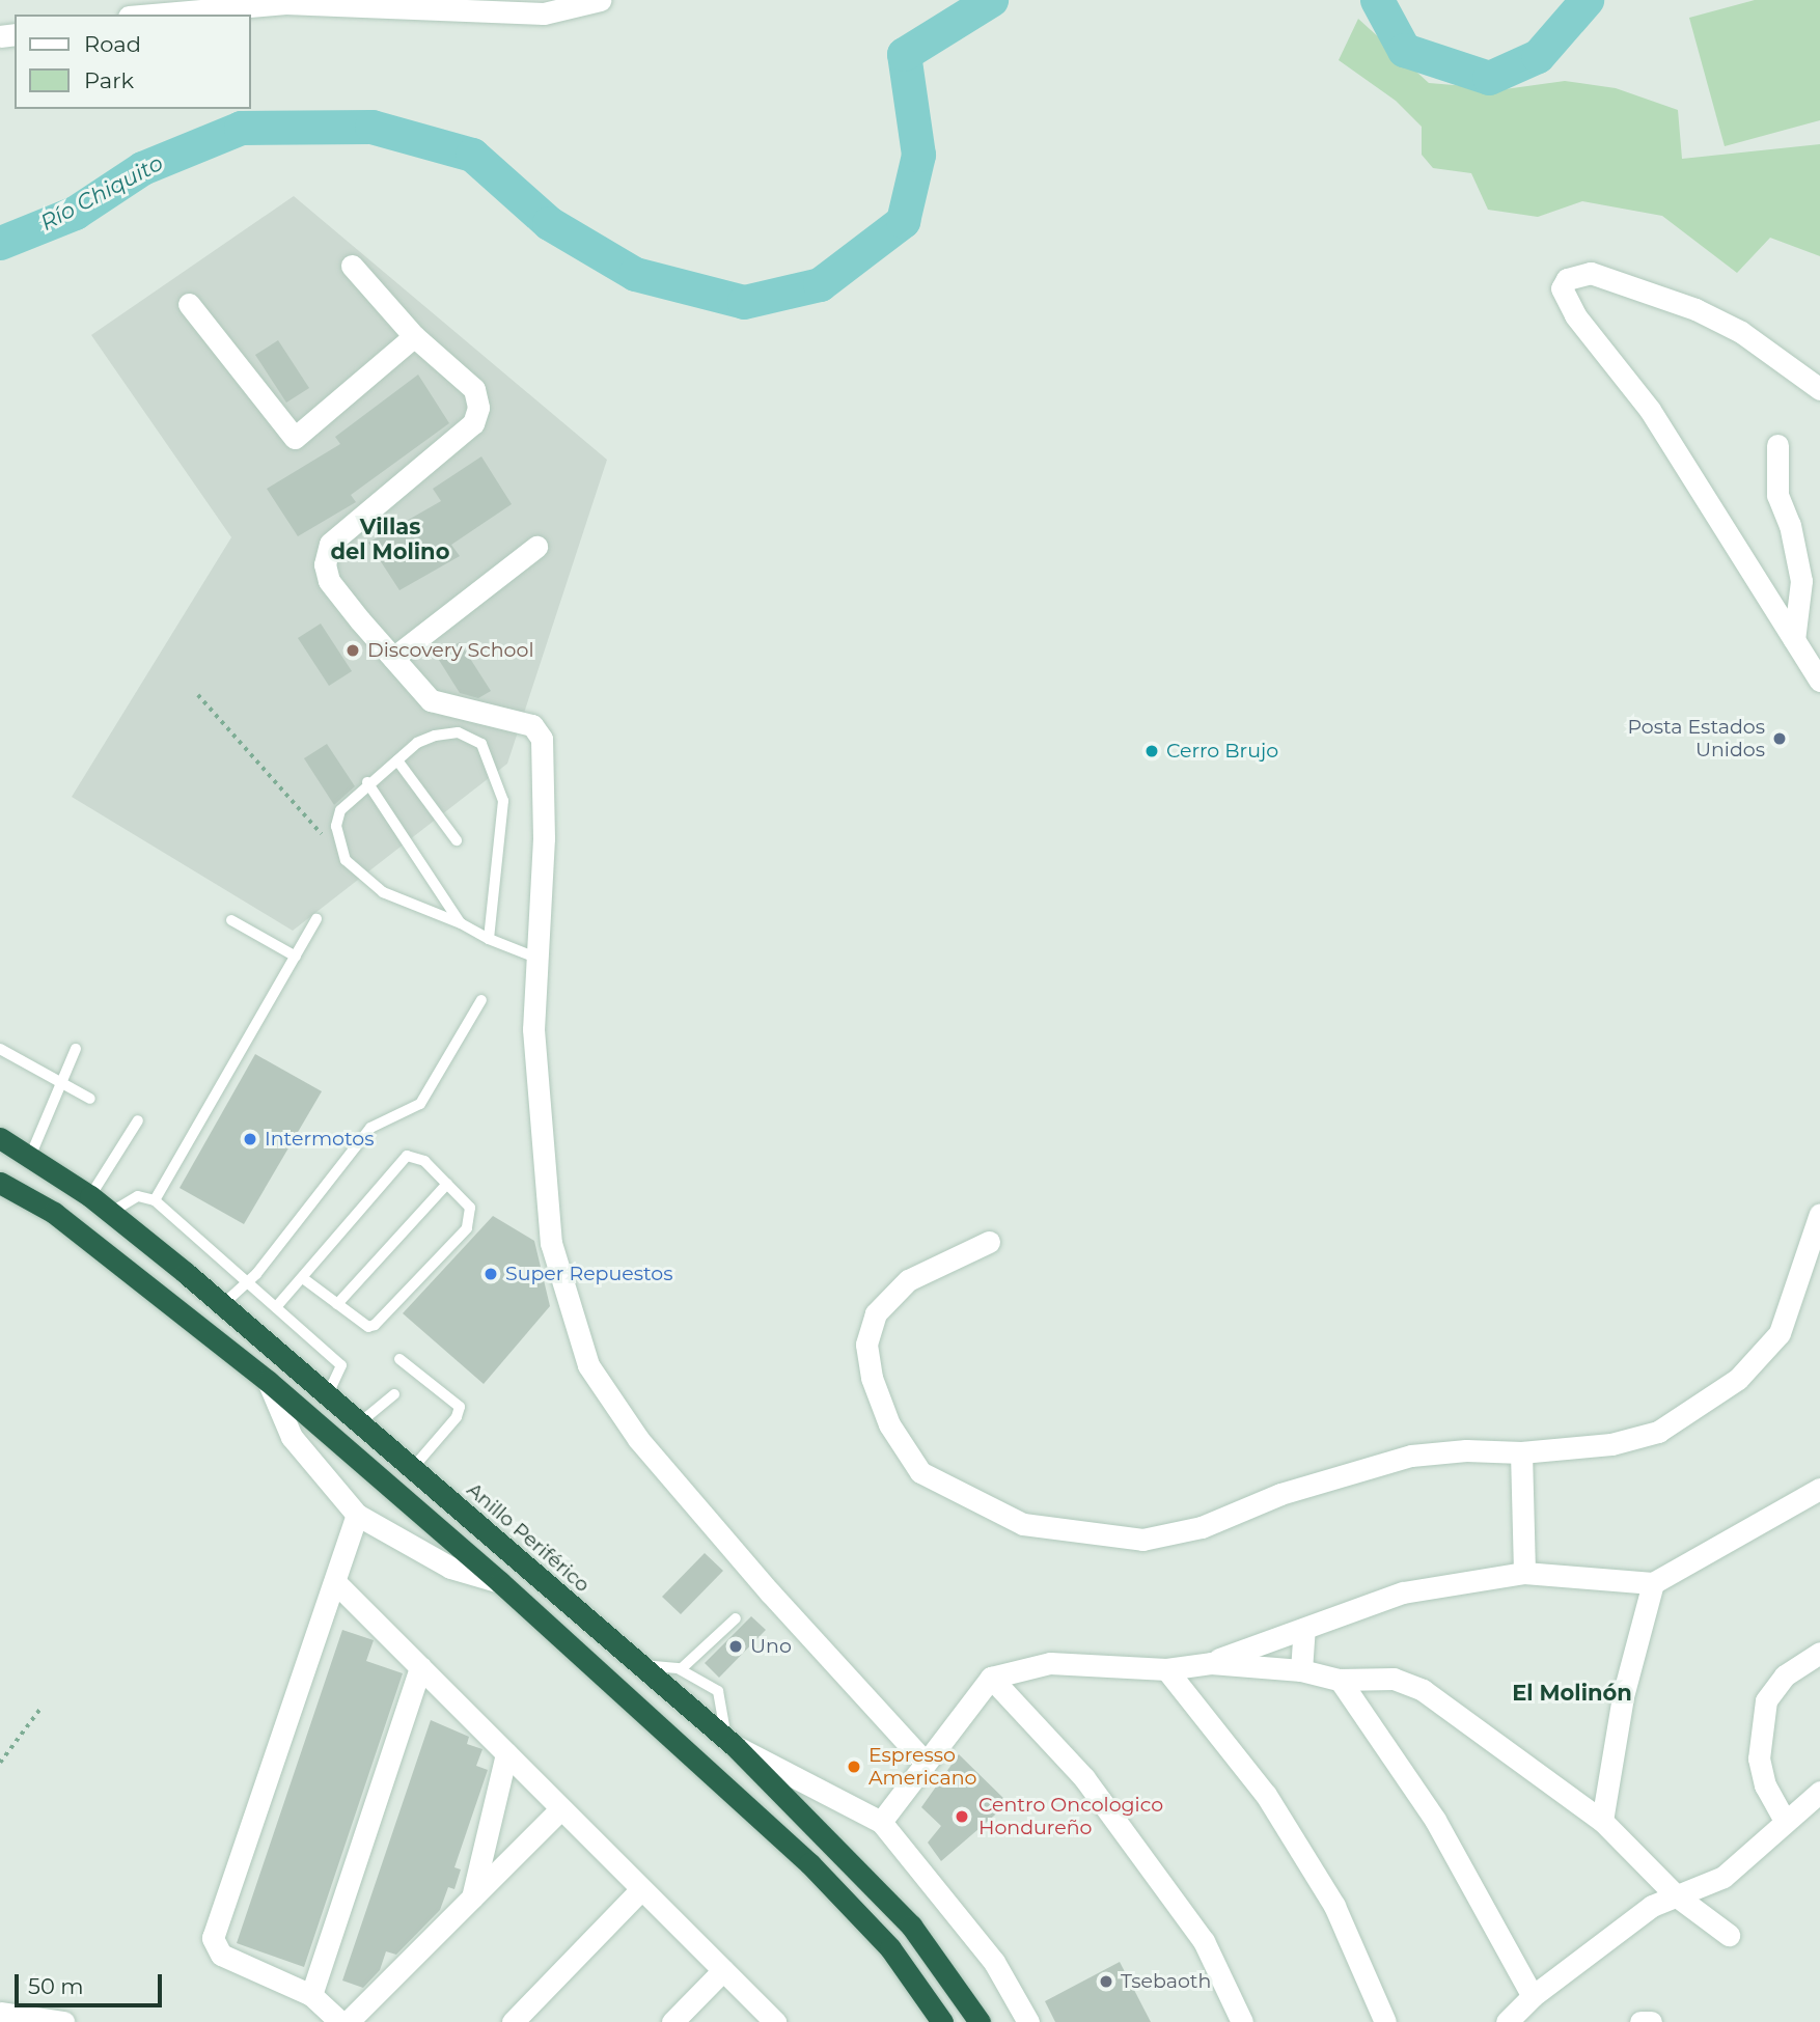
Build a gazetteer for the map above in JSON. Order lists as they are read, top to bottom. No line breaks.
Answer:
{"streets":{"highway":["Anillo Periférico"]},"districts":["Villas del Molino","El Molinón"],"water":["Río Chiquito"],"places":["Discovery School","Posta Estados Unidos","Cerro Brujo","Intermotos","Super Repuestos","Uno","Espresso Americano","Centro Oncologico Hondureño","Tsebaoth"],"legend":["Road","Park"],"scale_bar":"50 m"}
